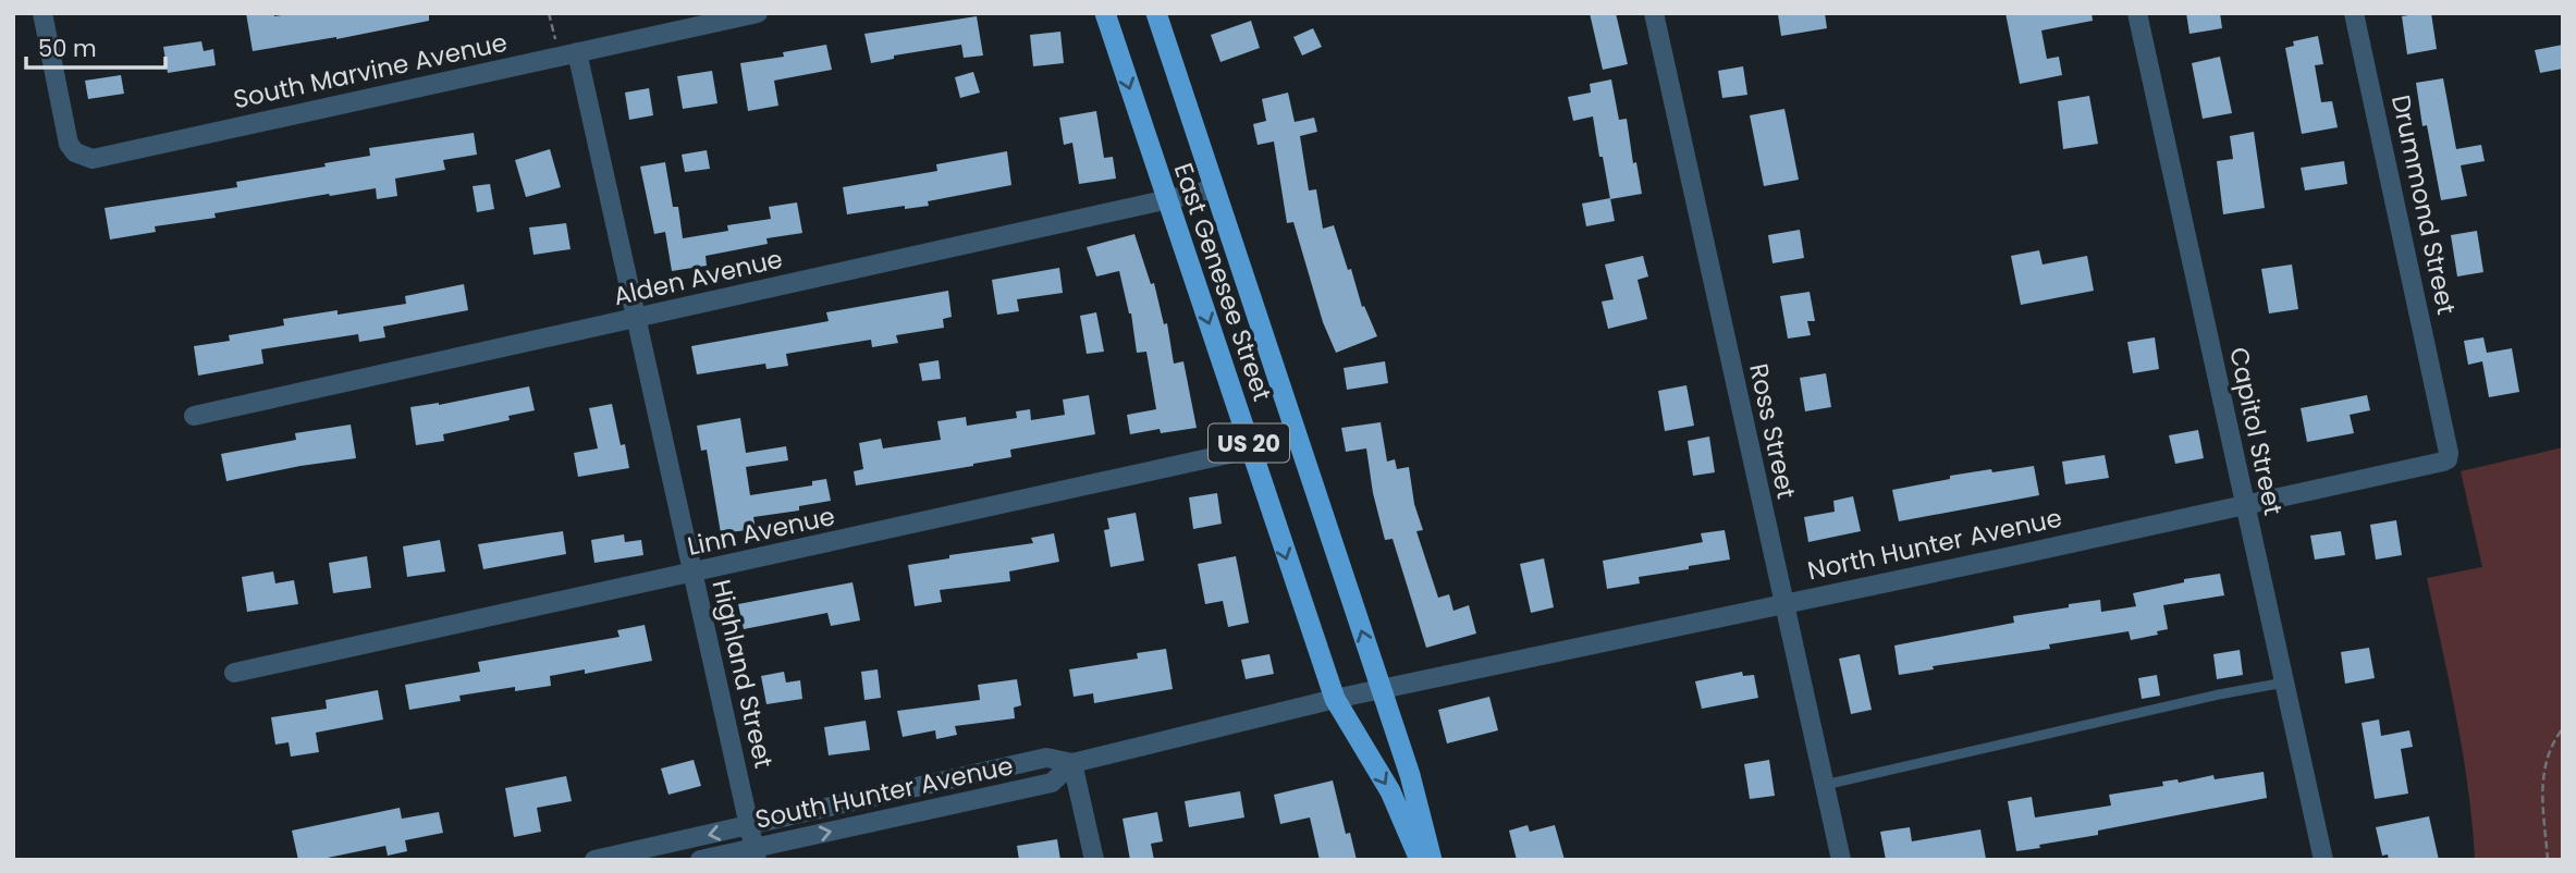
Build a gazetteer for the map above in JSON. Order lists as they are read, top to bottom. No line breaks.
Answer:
{"streets":{"highway":["East Genesee Street","US 20"],"street":["South Marvine Avenue","Drummond Street","Alden Avenue","Ross Street","Capitol Street","Linn Avenue","North Hunter Avenue","Highland Street","South Hunter Avenue"]},"crossings":[["South Marvine Avenue","Highland Street"],["Drummond Street","North Hunter Avenue"],["Alden Avenue","East Genesee Street"],["Alden Avenue","Highland Street"],["East Genesee Street","Linn Avenue"],["East Genesee Street","North Hunter Avenue"],["East Genesee Street","South Hunter Avenue"],["Ross Street","North Hunter Avenue"],["Capitol Street","North Hunter Avenue"],["Linn Avenue","Highland Street"],["North Hunter Avenue","South Hunter Avenue"],["Highland Street","South Hunter Avenue"]],"scale_bar":"50 m"}
